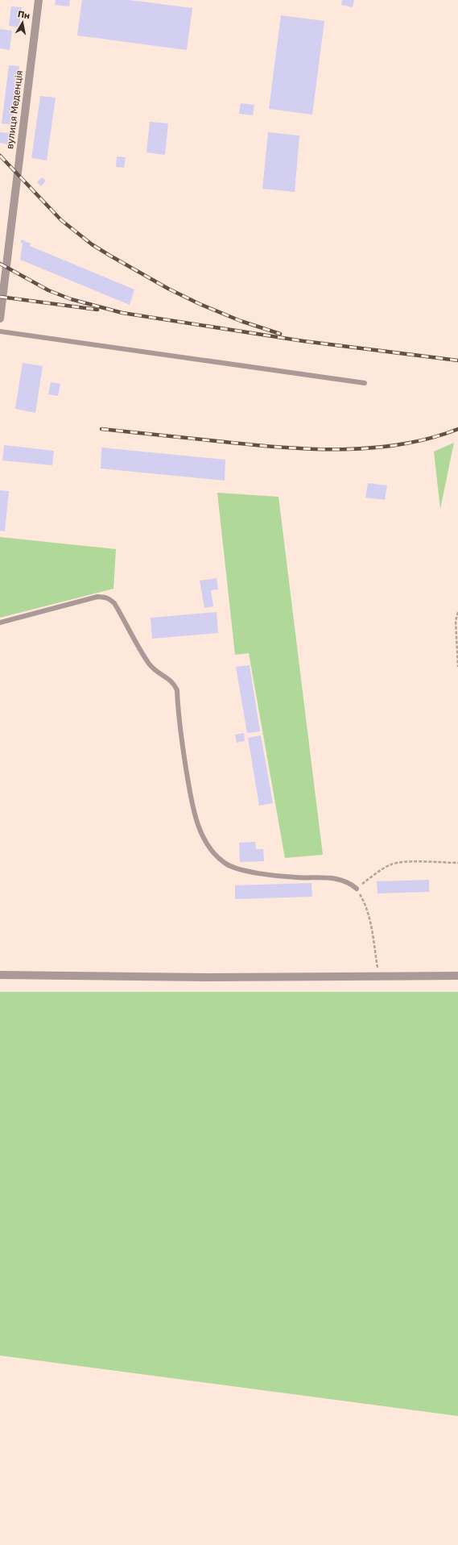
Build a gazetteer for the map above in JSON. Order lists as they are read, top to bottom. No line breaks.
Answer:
{"streets":{"street":["вулиця Меденція"]},"north":"top"}
